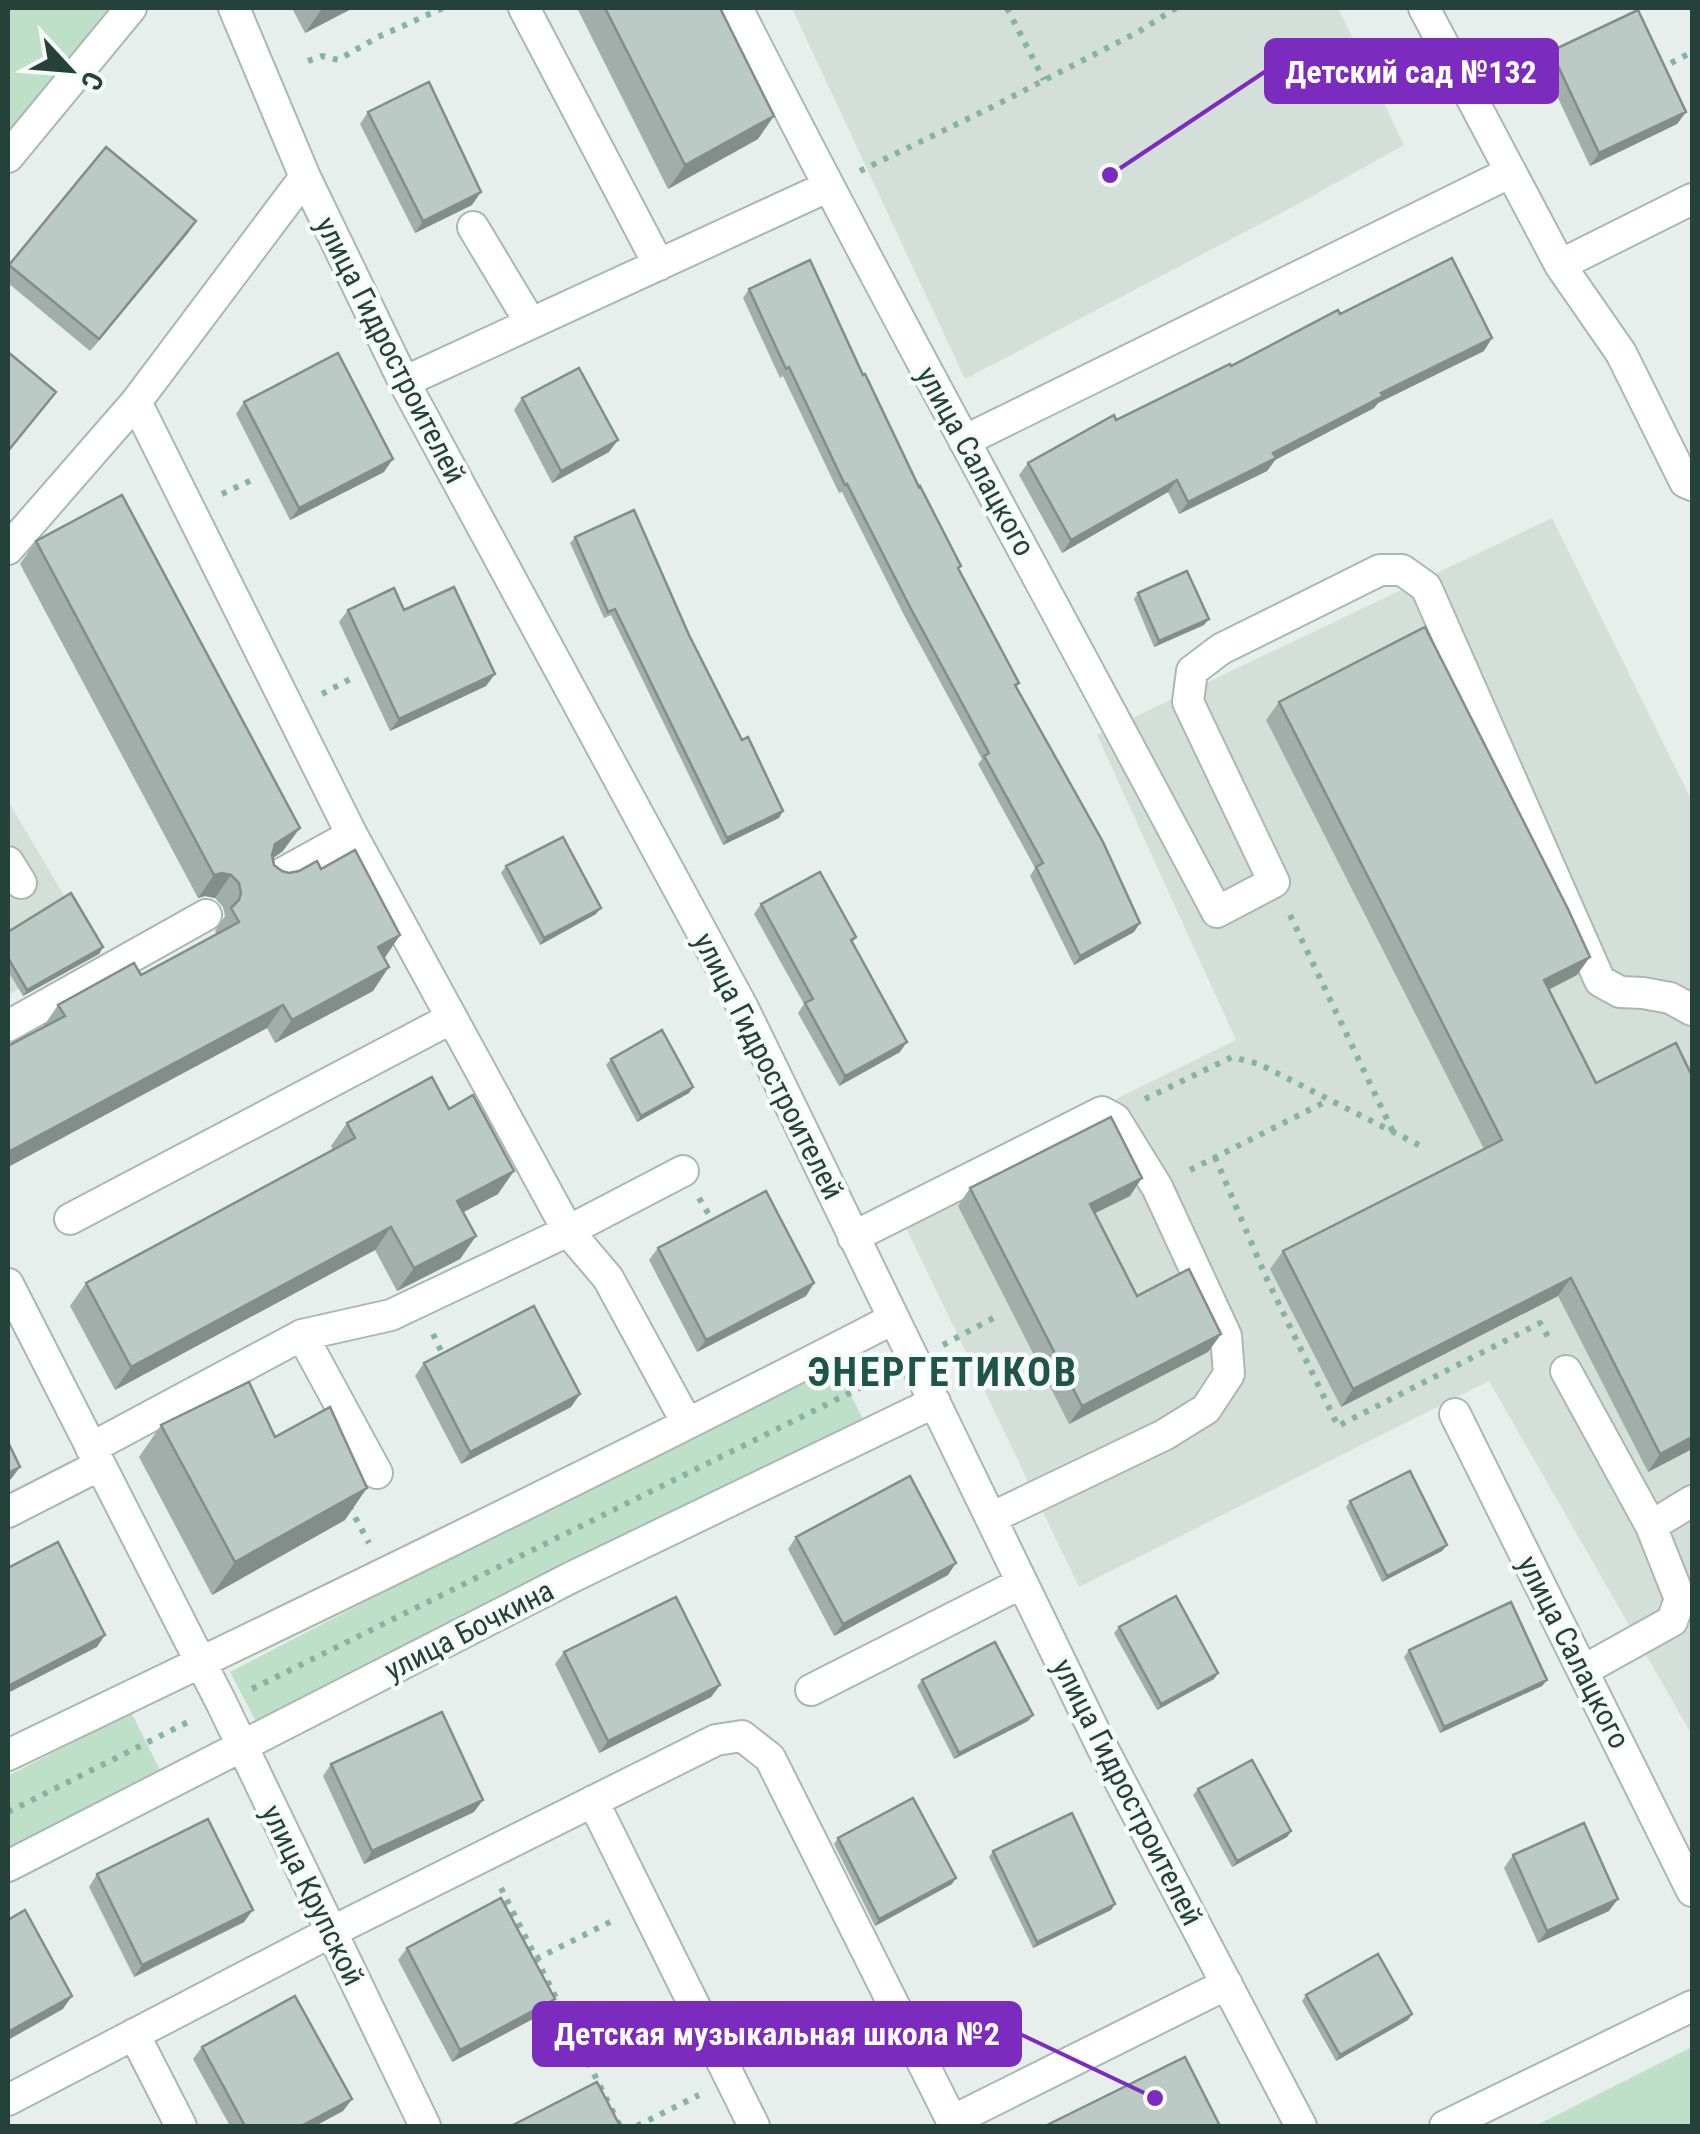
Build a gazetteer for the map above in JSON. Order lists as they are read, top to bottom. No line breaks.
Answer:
{"streets":{"street":["улица Гидростроителей","улица Салацкого","улица Бочкина","улица Крупской"]},"crossings":[["улица Гидростроителей","улица Бочкина"],["улица Бочкина","улица Крупской"]],"districts":["ЭНЕРГЕТИКОВ"],"places":["Детский сад №132","Детская музыкальная школа №2"],"north":"bottom right"}
